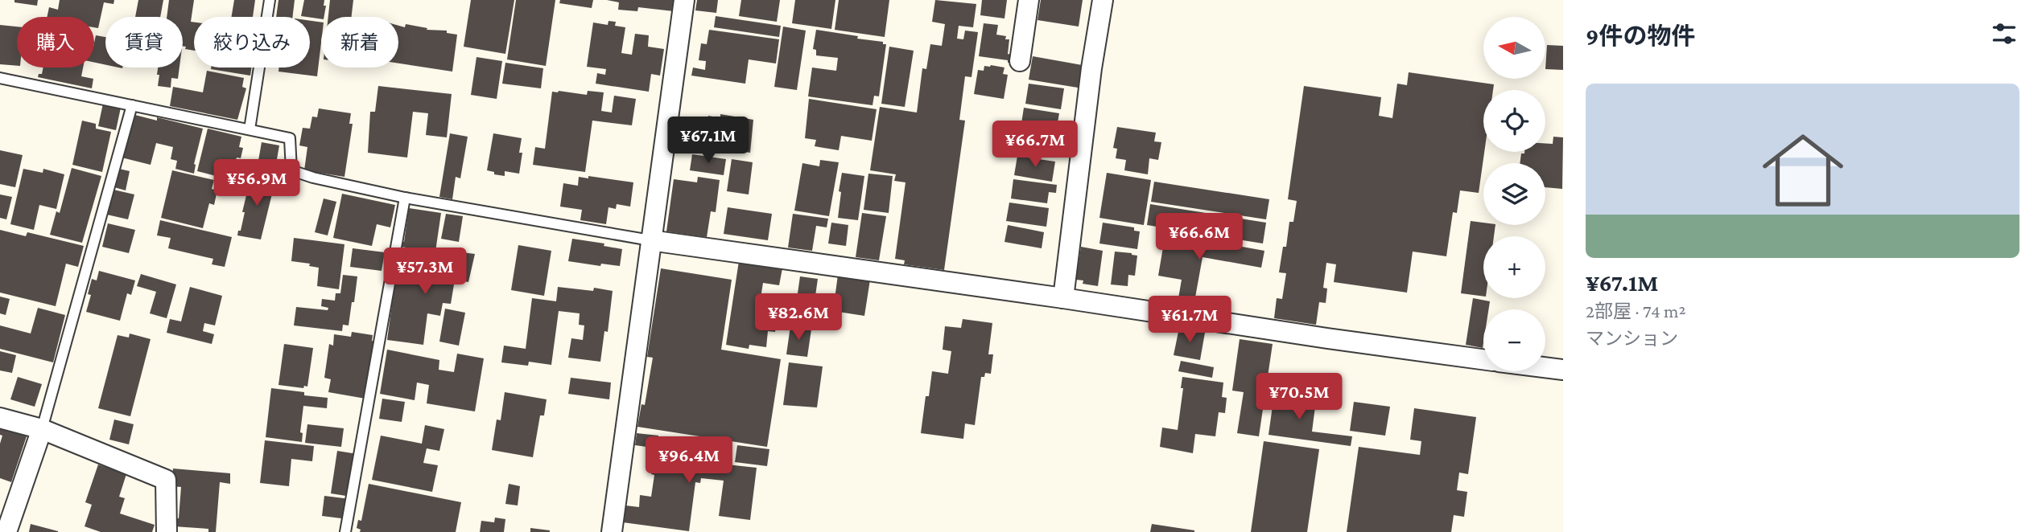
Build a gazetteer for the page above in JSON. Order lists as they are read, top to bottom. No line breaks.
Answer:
{"north":"left","page":{"heading":"9件の物件","map_buttons":["+","−"],"chip":["購入","賃貸","絞り込み","新着"],"list":[{"name":"¥67.1M","note":"2部屋 · 74 m² · マンション"}],"price":["¥67.1M","¥66.7M","¥56.9M","¥66.6M","¥57.3M","¥82.6M","¥61.7M","¥70.5M","¥96.4M"]}}
